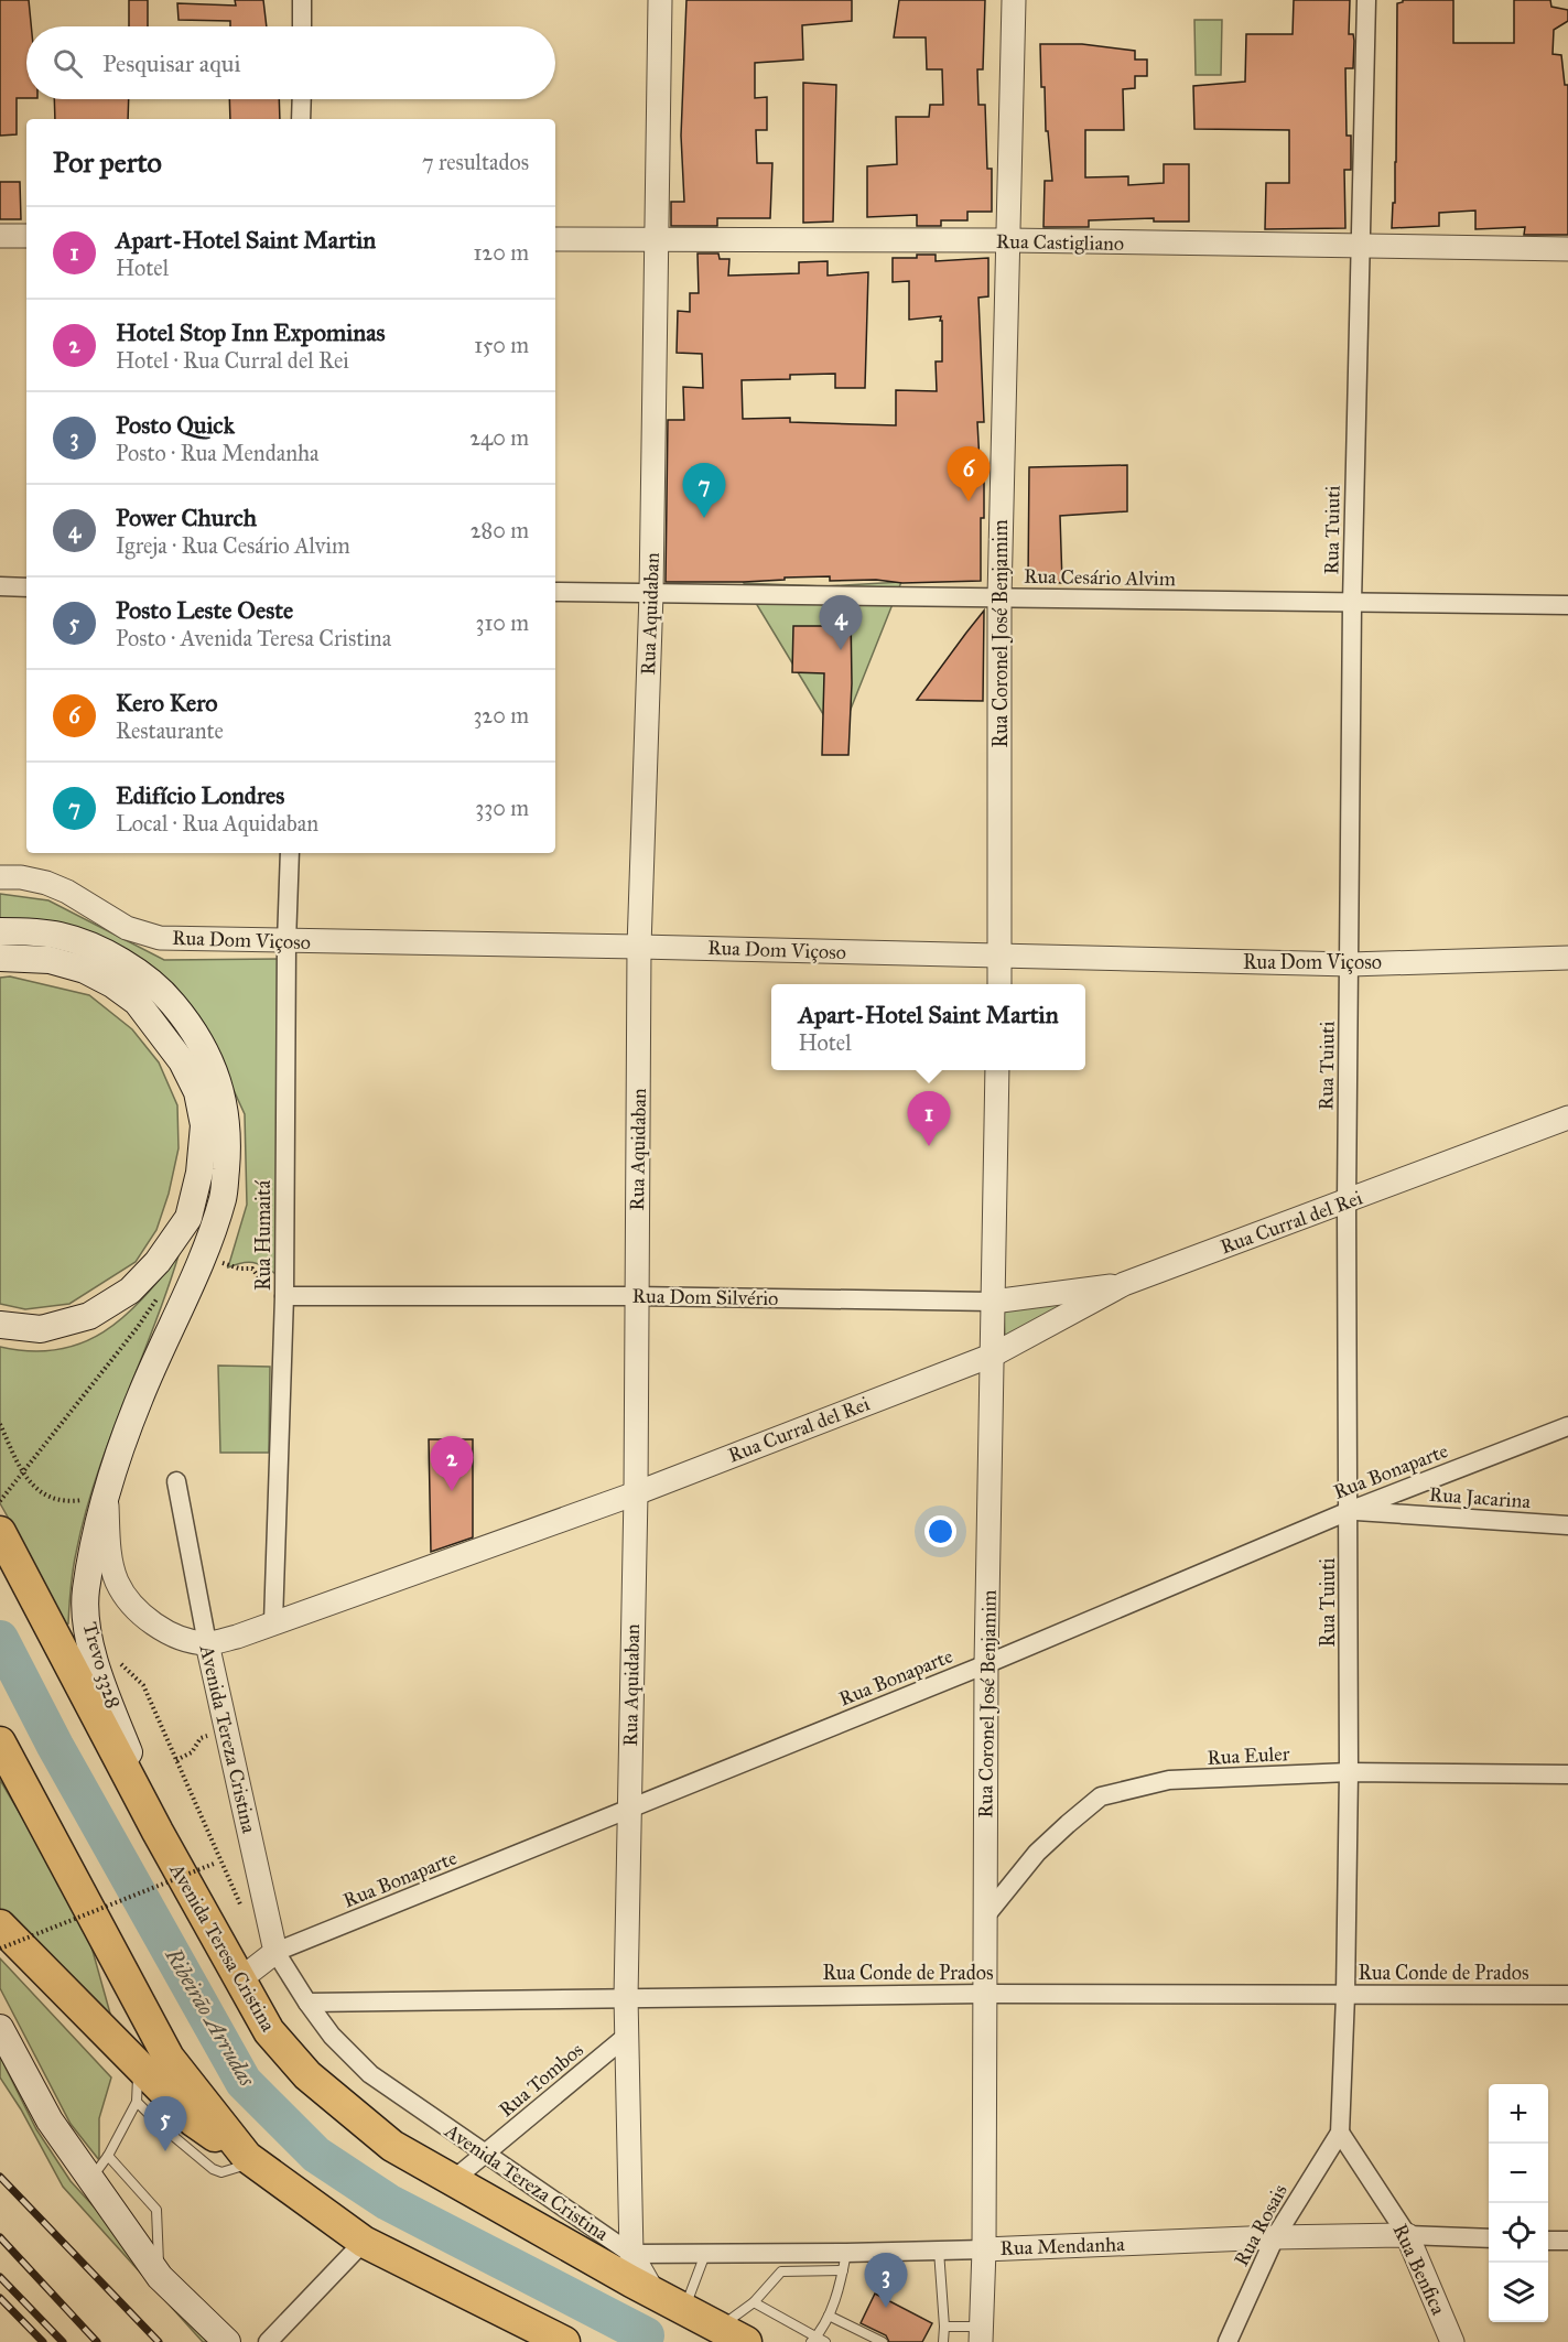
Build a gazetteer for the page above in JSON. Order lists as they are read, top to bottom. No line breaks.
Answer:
{"streets":{"highway":["Avenida Teresa Cristina"],"main road":["Trevo 3328"],"street":["Rua Castigliano","Rua Tuiuti","Rua Cesário Alvim","Rua Aquidaban","Rua Coronel José Benjamim","Rua Dom Viçoso","Rua Curral del Rei","Rua Humaitá","Rua Dom Silvério","Rua Bonaparte","Rua Jacarina","Avenida Tereza Cristina","Rua Euler","Rua Conde de Prados","Rua Tombos","Rua Rosais","Rua Mendanha","Rua Benfica"]},"crossings":[["Rua Castigliano","Rua Tuiuti"],["Rua Castigliano","Rua Aquidaban"],["Rua Castigliano","Rua Coronel José Benjamim"],["Rua Tuiuti","Rua Cesário Alvim"],["Rua Tuiuti","Rua Dom Viçoso"],["Rua Tuiuti","Rua Curral del Rei"],["Rua Tuiuti","Rua Bonaparte"],["Rua Tuiuti","Rua Jacarina"],["Rua Tuiuti","Rua Euler"],["Rua Tuiuti","Rua Conde de Prados"],["Rua Tuiuti","Rua Rosais"],["Rua Tuiuti","Rua Benfica"],["Rua Cesário Alvim","Rua Aquidaban"],["Rua Cesário Alvim","Rua Coronel José Benjamim"],["Rua Aquidaban","Rua Dom Viçoso"],["Rua Aquidaban","Rua Curral del Rei"],["Rua Aquidaban","Rua Dom Silvério"],["Rua Aquidaban","Rua Bonaparte"],["Rua Aquidaban","Avenida Tereza Cristina"],["Rua Aquidaban","Avenida Teresa Cristina"],["Rua Aquidaban","Rua Conde de Prados"],["Rua Aquidaban","Rua Tombos"],["Rua Aquidaban","Rua Mendanha"],["Rua Coronel José Benjamim","Rua Dom Viçoso"],["Rua Coronel José Benjamim","Rua Curral del Rei"],["Rua Coronel José Benjamim","Rua Dom Silvério"],["Rua Coronel José Benjamim","Rua Bonaparte"],["Rua Coronel José Benjamim","Rua Euler"],["Rua Coronel José Benjamim","Rua Conde de Prados"],["Rua Coronel José Benjamim","Rua Mendanha"],["Rua Dom Viçoso","Rua Humaitá"],["Rua Curral del Rei","Rua Humaitá"],["Rua Curral del Rei","Rua Dom Silvério"],["Rua Curral del Rei","Trevo 3328"],["Rua Curral del Rei","Avenida Tereza Cristina"],["Rua Humaitá","Rua Dom Silvério"],["Rua Bonaparte","Rua Jacarina"],["Rua Bonaparte","Avenida Tereza Cristina"],["Trevo 3328","Avenida Teresa Cristina"],["Avenida Tereza Cristina","Rua Conde de Prados"],["Avenida Tereza Cristina","Rua Tombos"],["Avenida Tereza Cristina","Rua Mendanha"],["Avenida Teresa Cristina","Rua Tombos"],["Rua Rosais","Rua Mendanha"],["Rua Rosais","Rua Benfica"],["Rua Mendanha","Rua Benfica"]],"water":["Ribeirão Arrudas"],"page":{"search":"Pesquisar aqui","heading":["Por perto","7 resultados"],"list":[{"mark":"1","name":"Apart-Hotel Saint Martin","note":"Hotel","value":"120 m"},{"mark":"2","name":"Hotel Stop Inn Expominas","note":"Hotel · Rua Curral del Rei","value":"150 m"},{"mark":"3","name":"Posto Quick","note":"Posto · Rua Mendanha","value":"240 m"},{"mark":"4","name":"Power Church","note":"Igreja · Rua Cesário Alvim","value":"280 m"},{"mark":"5","name":"Posto Leste Oeste","note":"Posto · Avenida Teresa Cristina","value":"310 m"},{"mark":"6","name":"Kero Kero","note":"Restaurante","value":"320 m"},{"mark":"7","name":"Edifício Londres","note":"Local · Rua Aquidaban","value":"330 m"}],"pins":["6","7","4","1","2","5","3"],"popup":["Apart-Hotel Saint Martin","Hotel"],"map_buttons":["+","−"]}}
